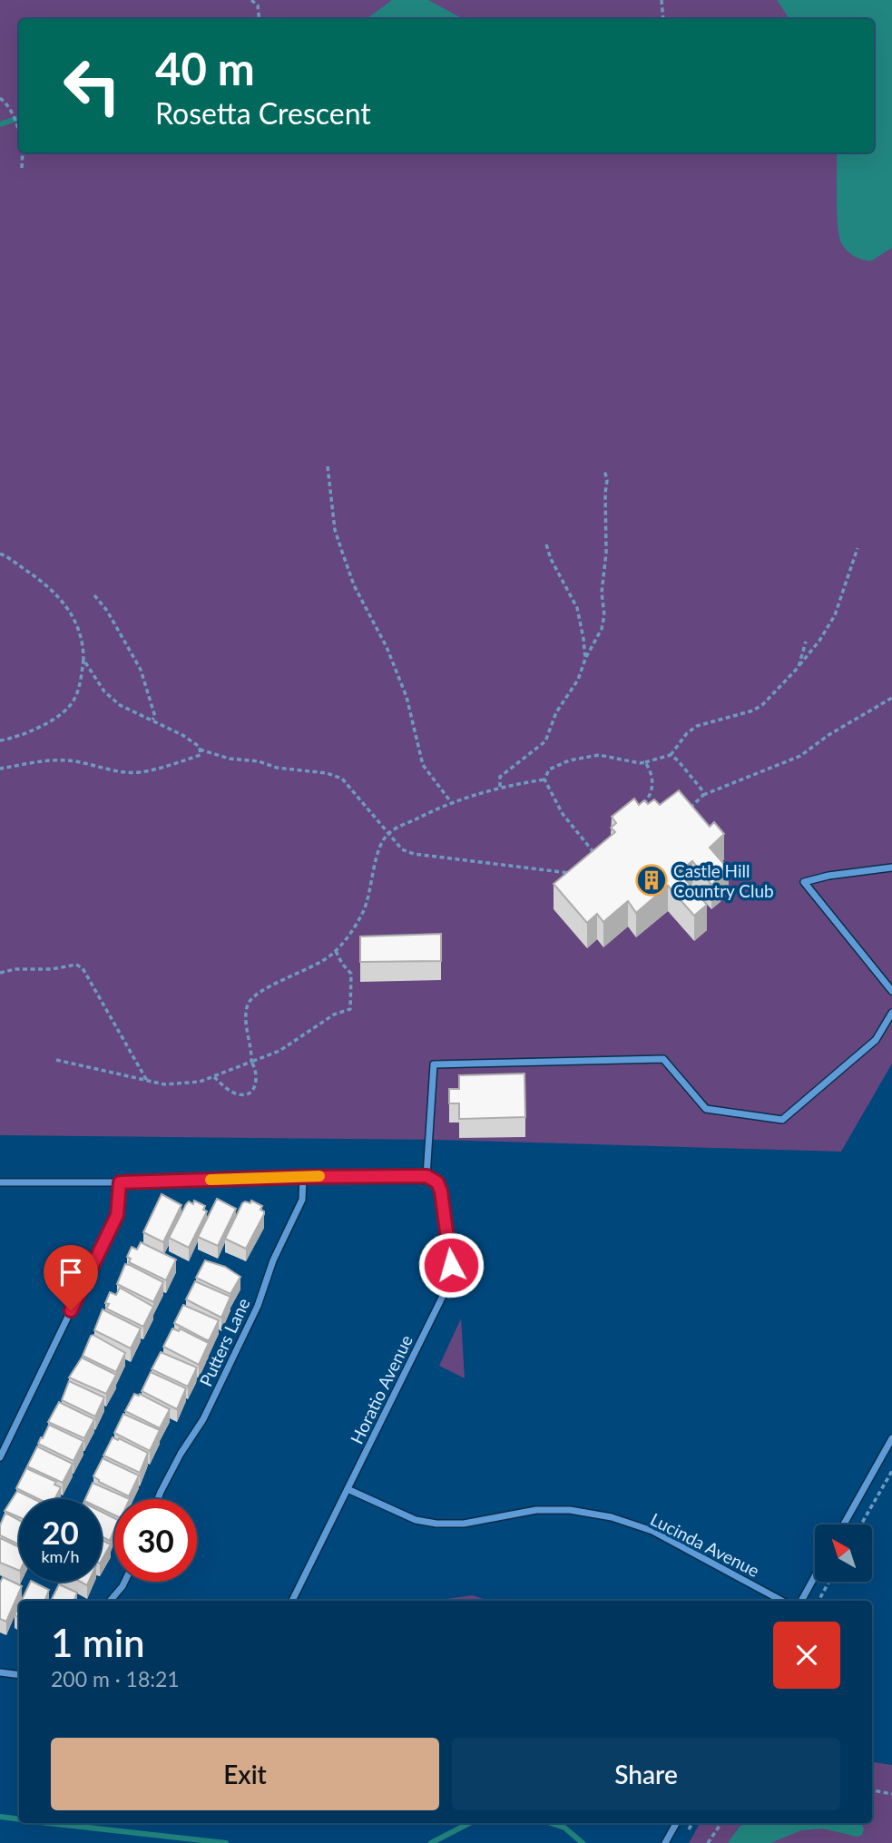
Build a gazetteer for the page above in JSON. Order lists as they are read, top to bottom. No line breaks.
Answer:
{"streets":{"street":["Putters Lane","Horatio Avenue","Lucinda Avenue"]},"crossings":[["Horatio Avenue","Lucinda Avenue"]],"places":{"building":["Castle Hill Country Club"]},"north":"top left","page":{"turn":["40 m","Rosetta Crescent"],"speed":"20 km/h","limit":"30","heading":["1 min","200 m · 18:21"],"buttons":["Exit","Share"]}}
